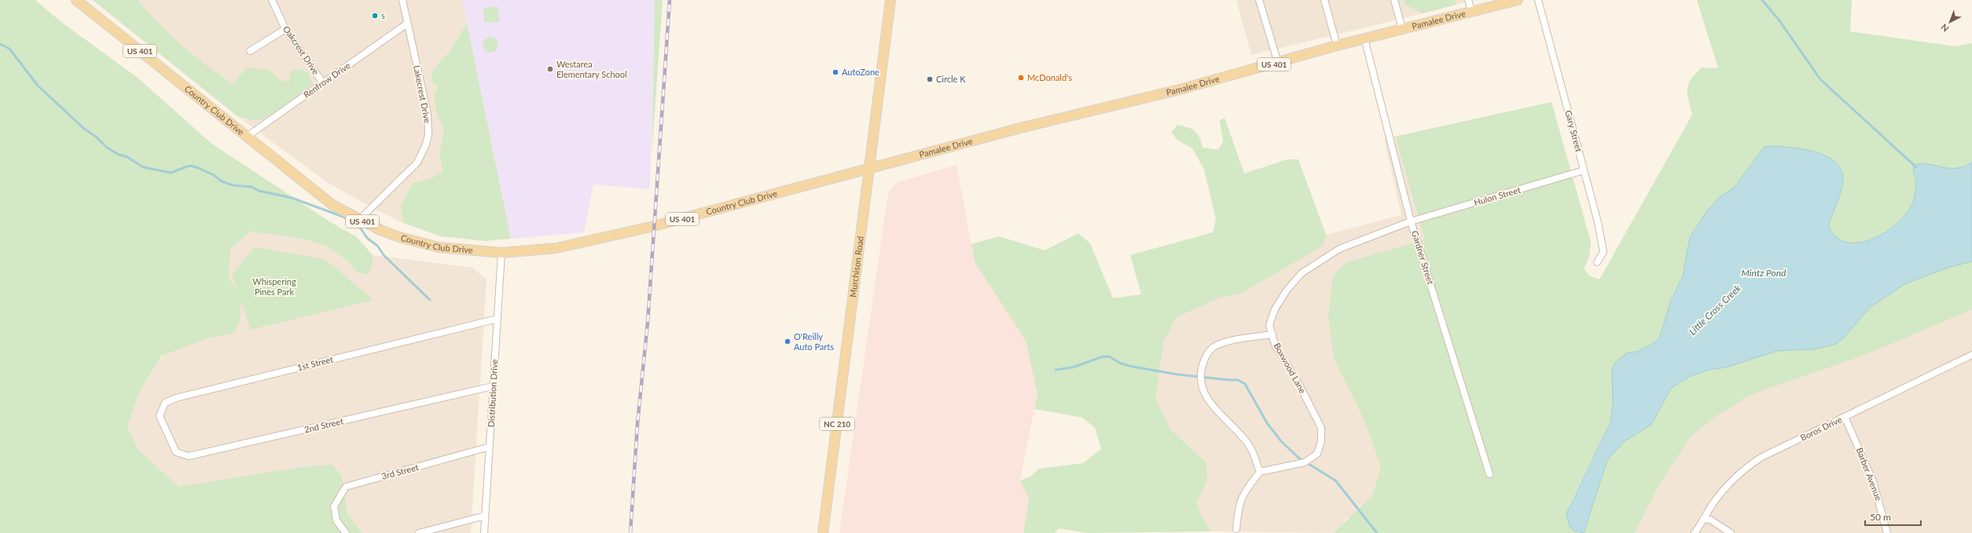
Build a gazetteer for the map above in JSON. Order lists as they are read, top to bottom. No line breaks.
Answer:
{"streets":{"main road":["Pamalee Drive","US 401","Country Club Drive","Murchison Road","NC 210"],"street":["Oakcrest Drive","Renfrow Drive","Lakecrest Drive","Gary Street","Hulon Street","Gardner Street","1st Street","Boxwood Lane","Distribution Drive","2nd Street","Boros Drive","3rd Street","Barber Avenue"]},"crossings":[["Pamalee Drive","Country Club Drive"],["Pamalee Drive","Gardner Street"],["Pamalee Drive","Murchison Road"],["Oakcrest Drive","Renfrow Drive"],["Renfrow Drive","Lakecrest Drive"],["Renfrow Drive","Country Club Drive"],["Lakecrest Drive","Country Club Drive"],["Country Club Drive","Murchison Road"],["Country Club Drive","Distribution Drive"],["Gary Street","Hulon Street"],["Hulon Street","Gardner Street"],["Hulon Street","Boxwood Lane"],["Gardner Street","Boxwood Lane"],["1st Street","Distribution Drive"],["1st Street","2nd Street"],["Distribution Drive","2nd Street"],["Distribution Drive","3rd Street"],["Boros Drive","Barber Avenue"]],"water":["Mintz Pond","Little Cross Creek"],"parks":["Whispering Pines Park"],"places":["s","Westarea Elementary School","AutoZone","McDonald's","Circle K","O'Reilly Auto Parts"],"scale_bar":"50 m","north":"bottom left"}
